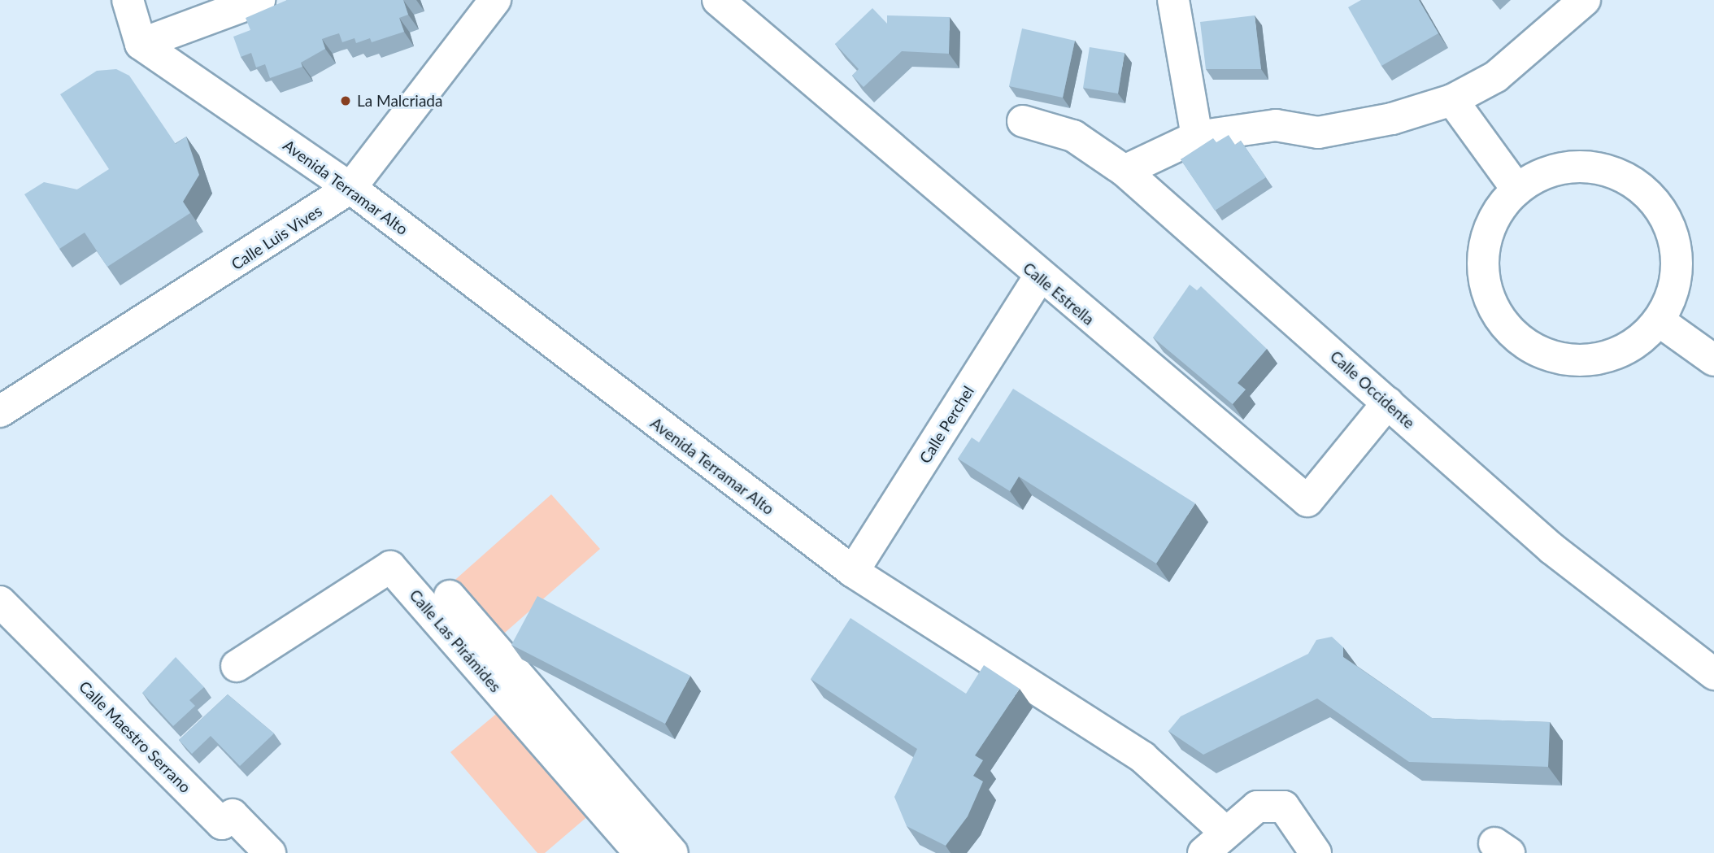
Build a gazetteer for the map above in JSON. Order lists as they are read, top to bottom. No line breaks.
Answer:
{"streets":{"street":["Avenida Terramar Alto","Calle Luis Vives","Calle Estrella","Calle Occidente","Calle Perchel","Calle Las Pirámides","Calle Maestro Serrano"]},"crossings":[["Avenida Terramar Alto","Calle Luis Vives"],["Avenida Terramar Alto","Calle Perchel"],["Calle Estrella","Calle Occidente"],["Calle Estrella","Calle Perchel"]],"places":["La Malcriada"]}
